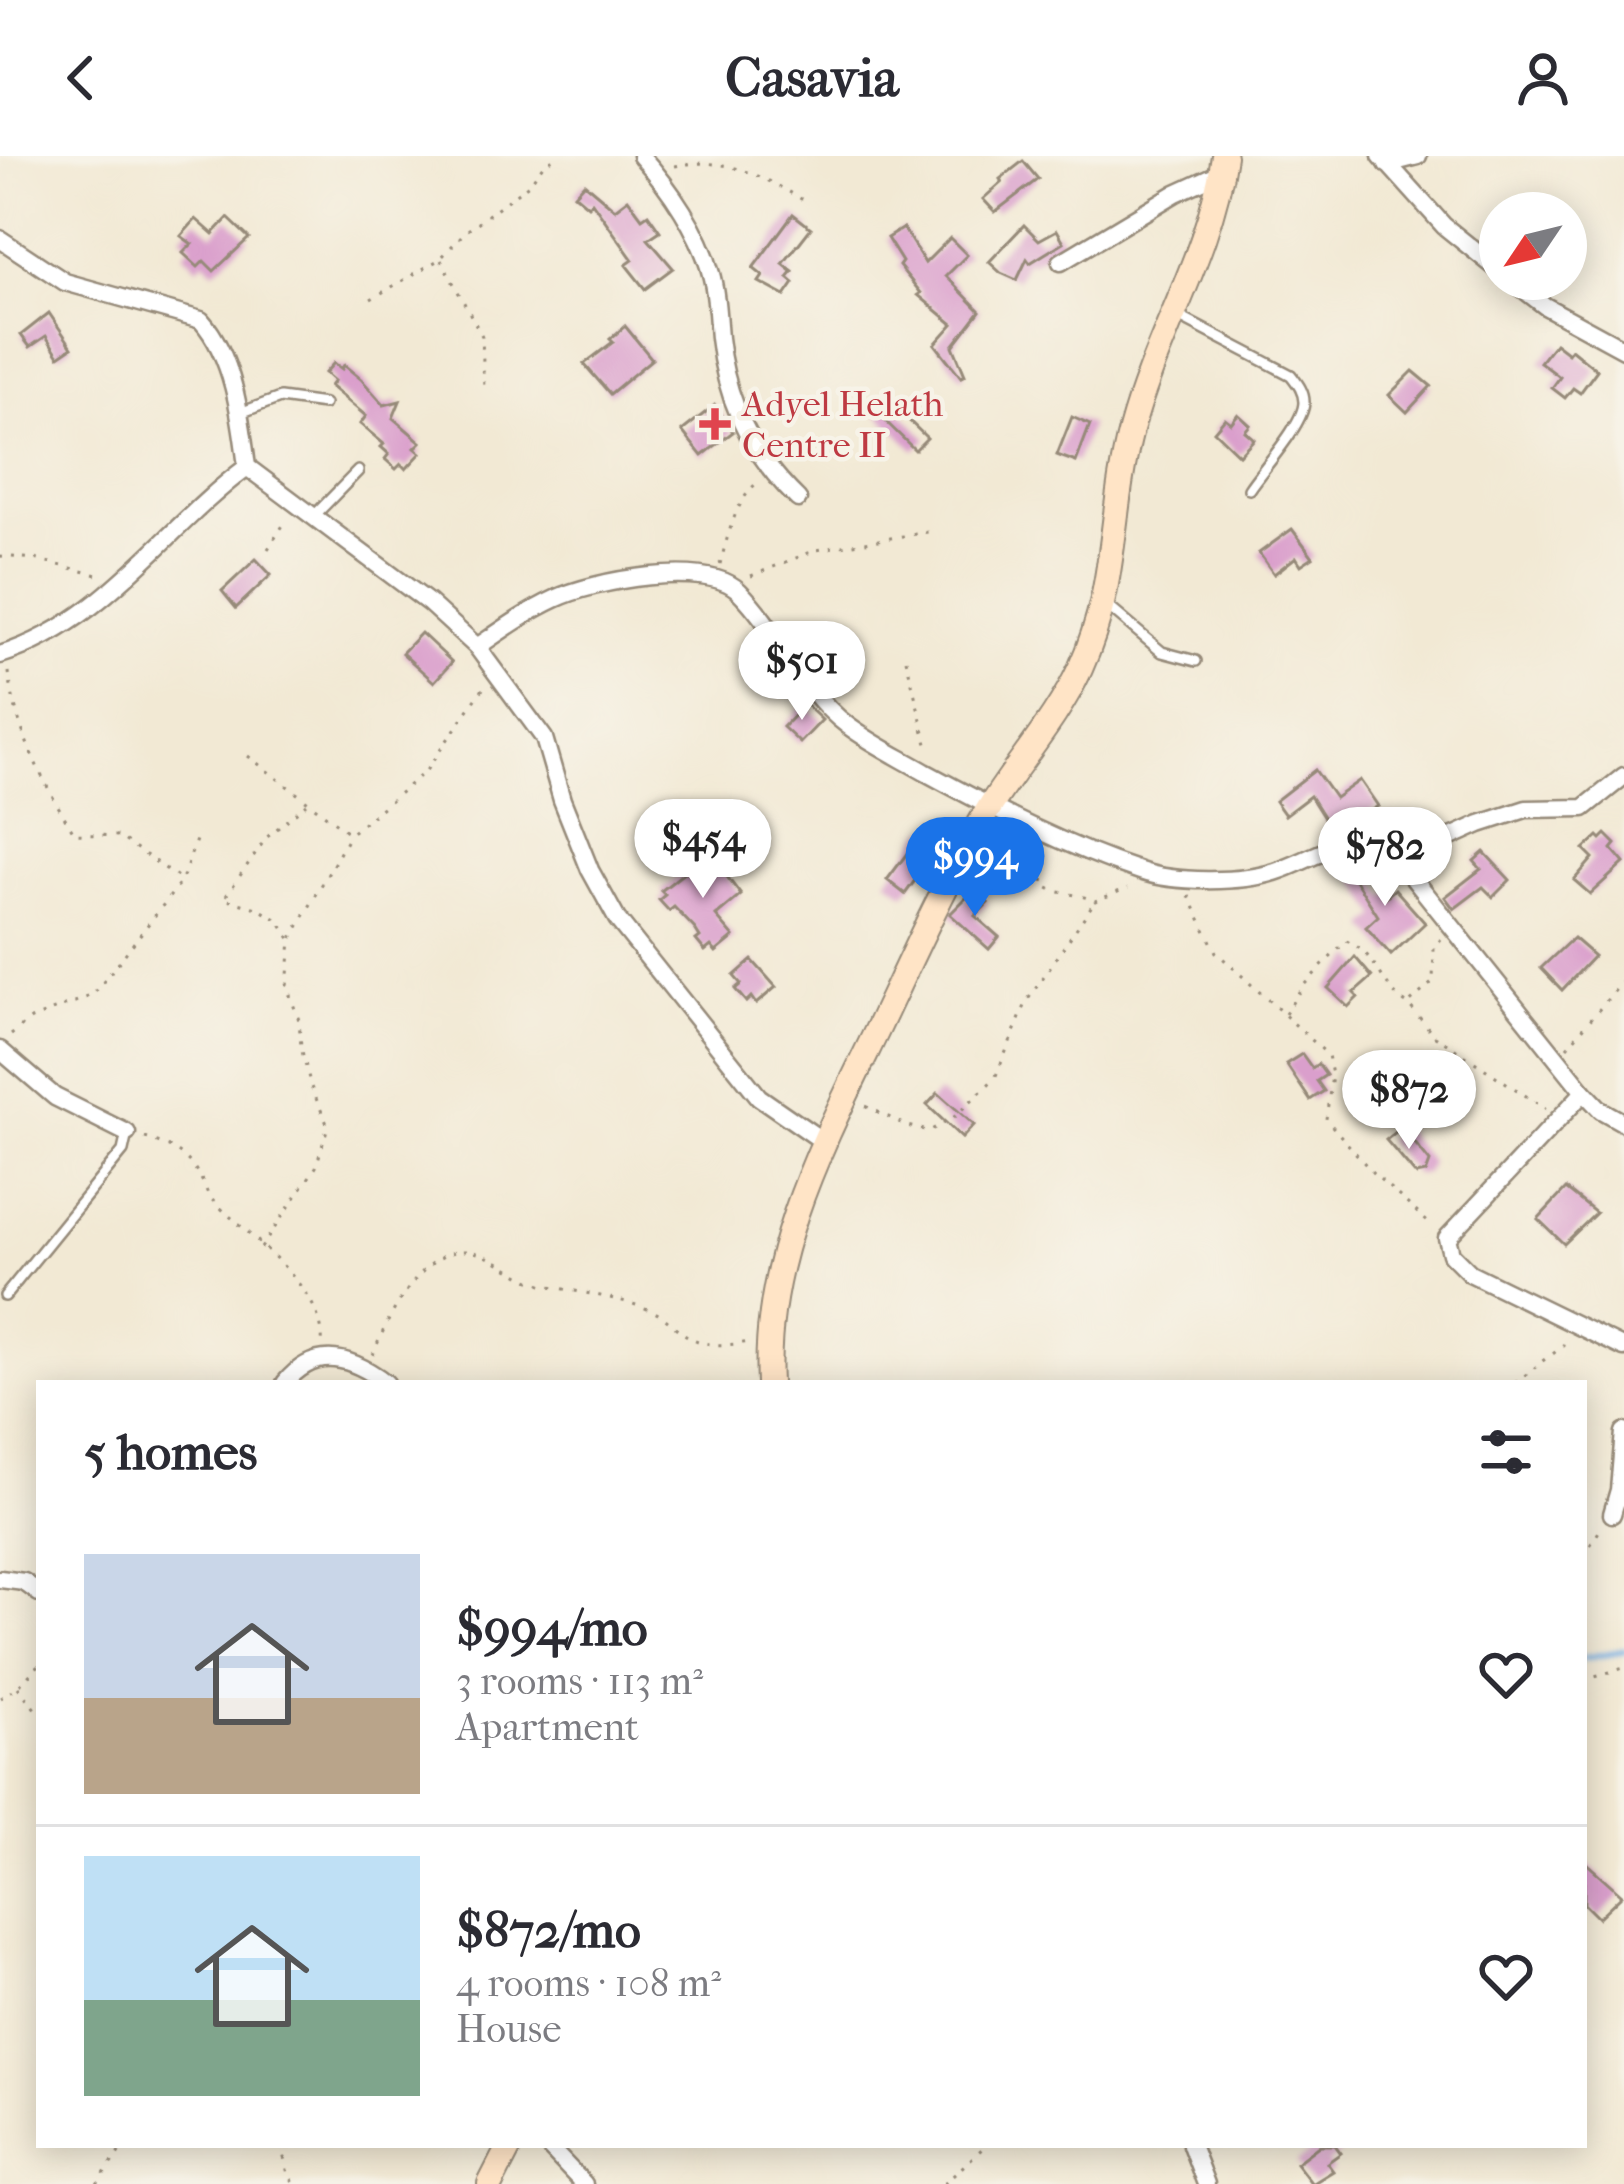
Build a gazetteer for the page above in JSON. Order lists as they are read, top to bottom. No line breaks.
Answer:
{"places":{"health":["Adyel Helath Centre II"]},"north":"bottom left","page":{"header":"Casavia","price":["$501","$454","$782","$994","$872"],"heading":"5 homes","list":[{"name":"$994/mo","note":"3 rooms · 113 m² · Apartment"},{"name":"$872/mo","note":"4 rooms · 108 m² · House"}]}}
